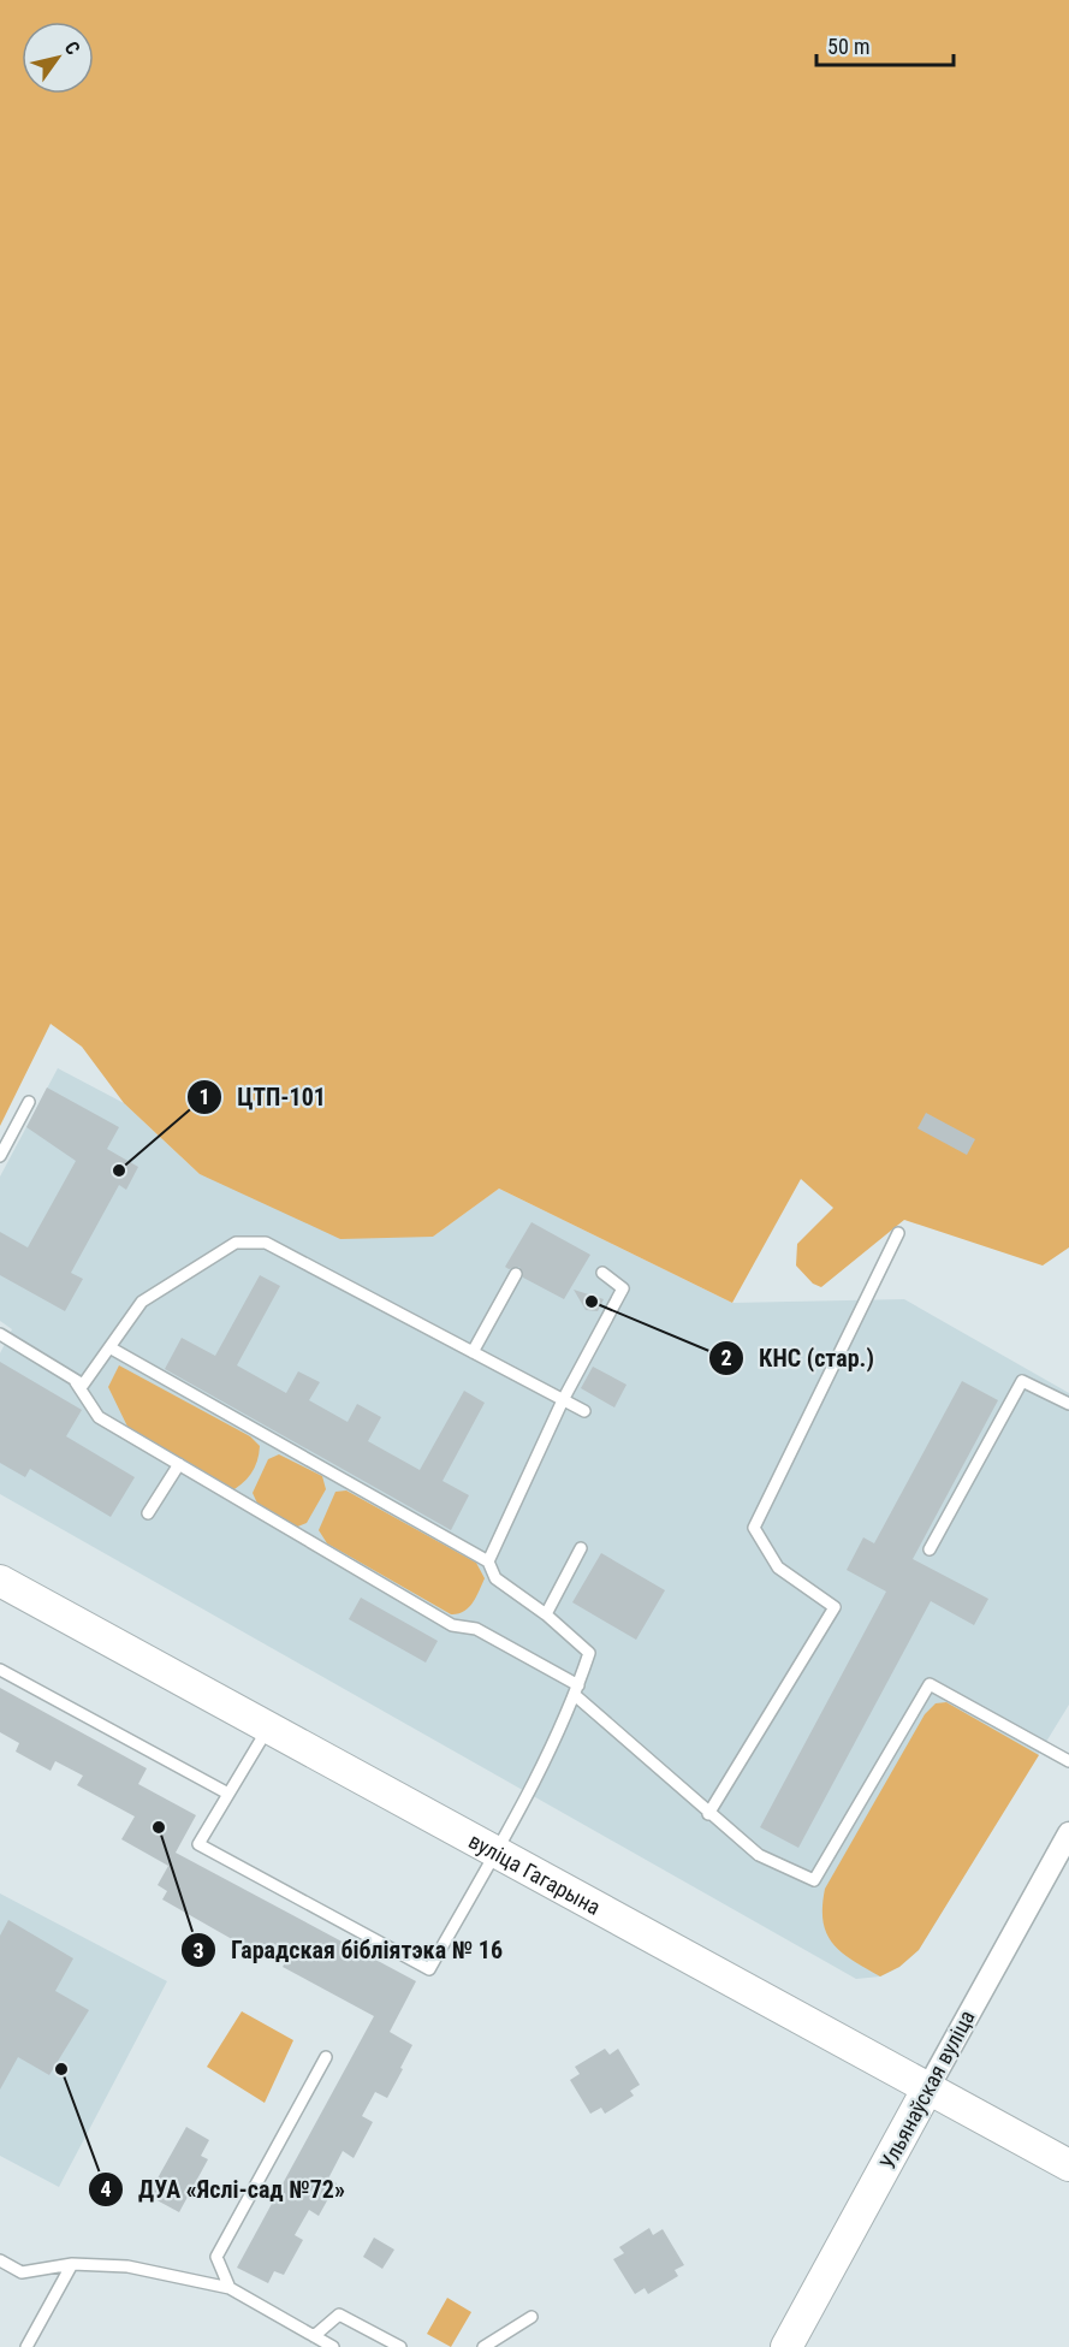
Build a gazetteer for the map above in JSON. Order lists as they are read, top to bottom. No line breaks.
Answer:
{"streets":{"main road":["вуліца Гагарына","Ульянаўская вуліца"]},"crossings":[["вуліца Гагарына","Ульянаўская вуліца"]],"places":["ЦТП-101","КНС (стар.)","Гарадская бібліятэка № 16","ДУА «Яслі-сад №72»"],"scale_bar":"50 m","north":"top right"}
